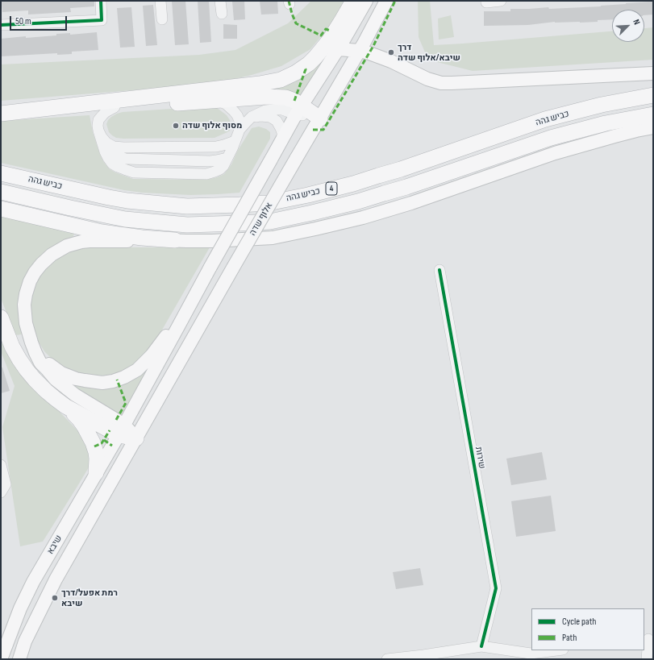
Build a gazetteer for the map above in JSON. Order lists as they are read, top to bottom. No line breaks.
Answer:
{"streets":{"highway":["כביש גהה","4"],"main road":["אלוף שדה","שיבא"],"street":["שירות"]},"crossings":[["אלוף שדה","שיבא"]],"places":["דרך שיבא/אלוף שדה","מסוף אלוף שדה","רמת אפעל/דרך שיבא"],"legend":["Cycle path","Path"],"scale_bar":"50 m","north":"top right"}
